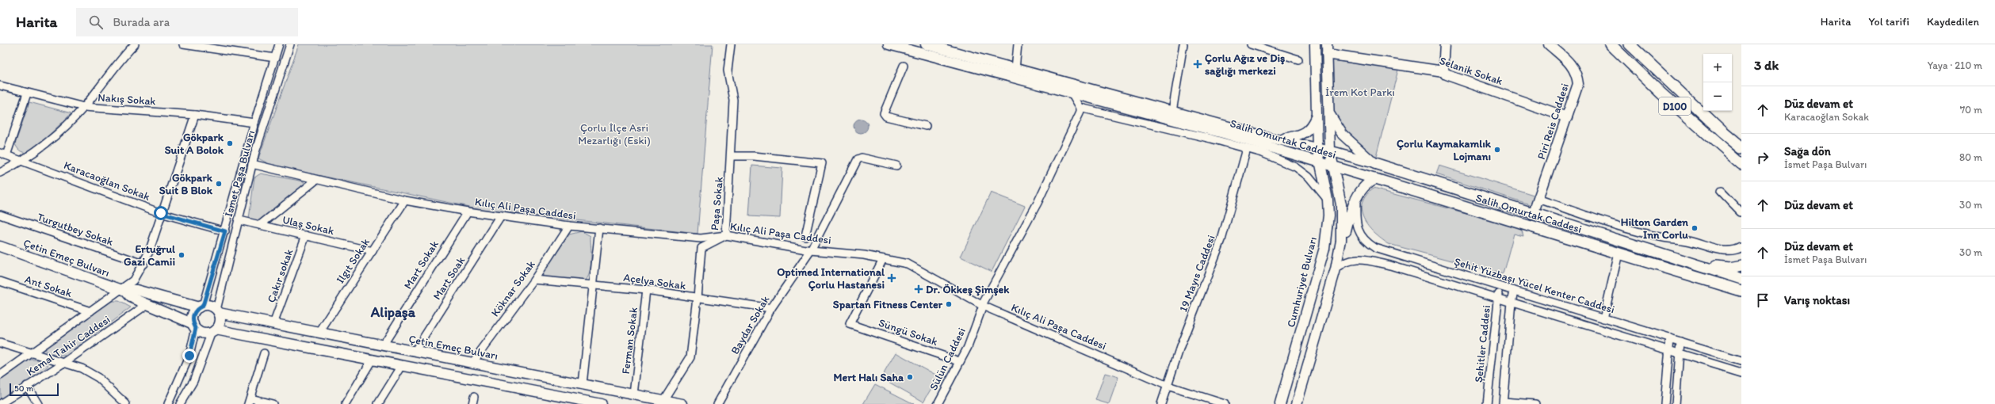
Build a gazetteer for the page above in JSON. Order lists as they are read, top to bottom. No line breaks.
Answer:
{"streets":{"highway":["D100","Salih Omurtak Caddesi"],"main road":["Selanik Sokak","Piri Reis Caddesi","Çetin Emeç Bulvarı","Cumhuriyet Bulvarı"],"street":["Nakış Sokak","İsmet Paşa Bulvarı","Karacaoğlan Sokak","Paşa Sokak","Kılıç Ali Paşa Caddesi","Ulaş Sokak","Turgutbey Sokak","Ilgıt Sokak","Mart Sokak","19 Mayıs Caddesi","Çakır sokak","Mart Soak","Açelya Sokak","Şehit Yüzbaşı Yücel Kenter Caddesi","Ant Sokak","Köknar Sokak","Baydar Sokak","Süngü Sokak","Ferman Sokak","Şehitler Caddesi","Kemal Tahir Caddesi","Sülün Caddesi"]},"crossings":[["Selanik Sokak","Piri Reis Caddesi"],["Nakış Sokak","İsmet Paşa Bulvarı"],["Nakış Sokak","Kemal Tahir Caddesi"],["Piri Reis Caddesi","Salih Omurtak Caddesi"],["Salih Omurtak Caddesi","Cumhuriyet Bulvarı"],["İsmet Paşa Bulvarı","Karacaoğlan Sokak"],["İsmet Paşa Bulvarı","Kılıç Ali Paşa Caddesi"],["İsmet Paşa Bulvarı","Ulaş Sokak"],["İsmet Paşa Bulvarı","Çetin Emeç Bulvarı"],["Karacaoğlan Sokak","Kemal Tahir Caddesi"],["Paşa Sokak","Kılıç Ali Paşa Caddesi"],["Paşa Sokak","Çetin Emeç Bulvarı"],["Paşa Sokak","Açelya Sokak"],["Kılıç Ali Paşa Caddesi","Ilgıt Sokak"],["Kılıç Ali Paşa Caddesi","Mart Sokak"],["Kılıç Ali Paşa Caddesi","19 Mayıs Caddesi"],["Kılıç Ali Paşa Caddesi","Mart Soak"],["Kılıç Ali Paşa Caddesi","Köknar Sokak"],["Kılıç Ali Paşa Caddesi","Baydar Sokak"],["Kılıç Ali Paşa Caddesi","Süngü Sokak"],["Kılıç Ali Paşa Caddesi","Sülün Caddesi"],["Ulaş Sokak","Ilgıt Sokak"],["Ulaş Sokak","Çakır sokak"],["Turgutbey Sokak","Kemal Tahir Caddesi"],["Çetin Emeç Bulvarı","Ilgıt Sokak"],["Çetin Emeç Bulvarı","Mart Sokak"],["Çetin Emeç Bulvarı","Çakır sokak"],["Çetin Emeç Bulvarı","Mart Soak"],["Çetin Emeç Bulvarı","Köknar Sokak"],["Çetin Emeç Bulvarı","Ferman Sokak"],["Çetin Emeç Bulvarı","Kemal Tahir Caddesi"],["Açelya Sokak","Köknar Sokak"],["Açelya Sokak","Baydar Sokak"],["Açelya Sokak","Ferman Sokak"],["Şehit Yüzbaşı Yücel Kenter Caddesi","Şehitler Caddesi"],["Ant Sokak","Kemal Tahir Caddesi"],["Süngü Sokak","Sülün Caddesi"]],"districts":["Alipaşa"],"parks":["İrem Kot Parkı","Çorlu İlçe Asri Mezarlığı (Eski)"],"places":{"health":["Çorlu Ağız ve Diş sağlığı merkezi","Optimed International Çorlu Hastanesi","Dr. Ökkeş Şimşek"],"other":["Gökpark Suit A Bolok","Çorlu Kaymakamlık Lojmanı","Gökpark Suit B Blok","Hilton Garden Inn Corlu","Ertuğrul Gazi Camii","Spartan Fitness Center","Mert Halı Saha"]},"scale_bar":"50 m","page":{"header":"Harita","search":"Burada ara","nav":["Harita","Yol tarifi","Kaydedilen"],"heading":["3 dk","Yaya · 210 m"],"map_buttons":["+","−"],"list":[["Düz devam et","Karacaoğlan Sokak","70 m"],["Sağa dön","İsmet Paşa Bulvarı","80 m"],["Düz devam et","30 m"],["Düz devam et","İsmet Paşa Bulvarı","30 m"],"Varış noktası"],"scale":"50 m"}}
